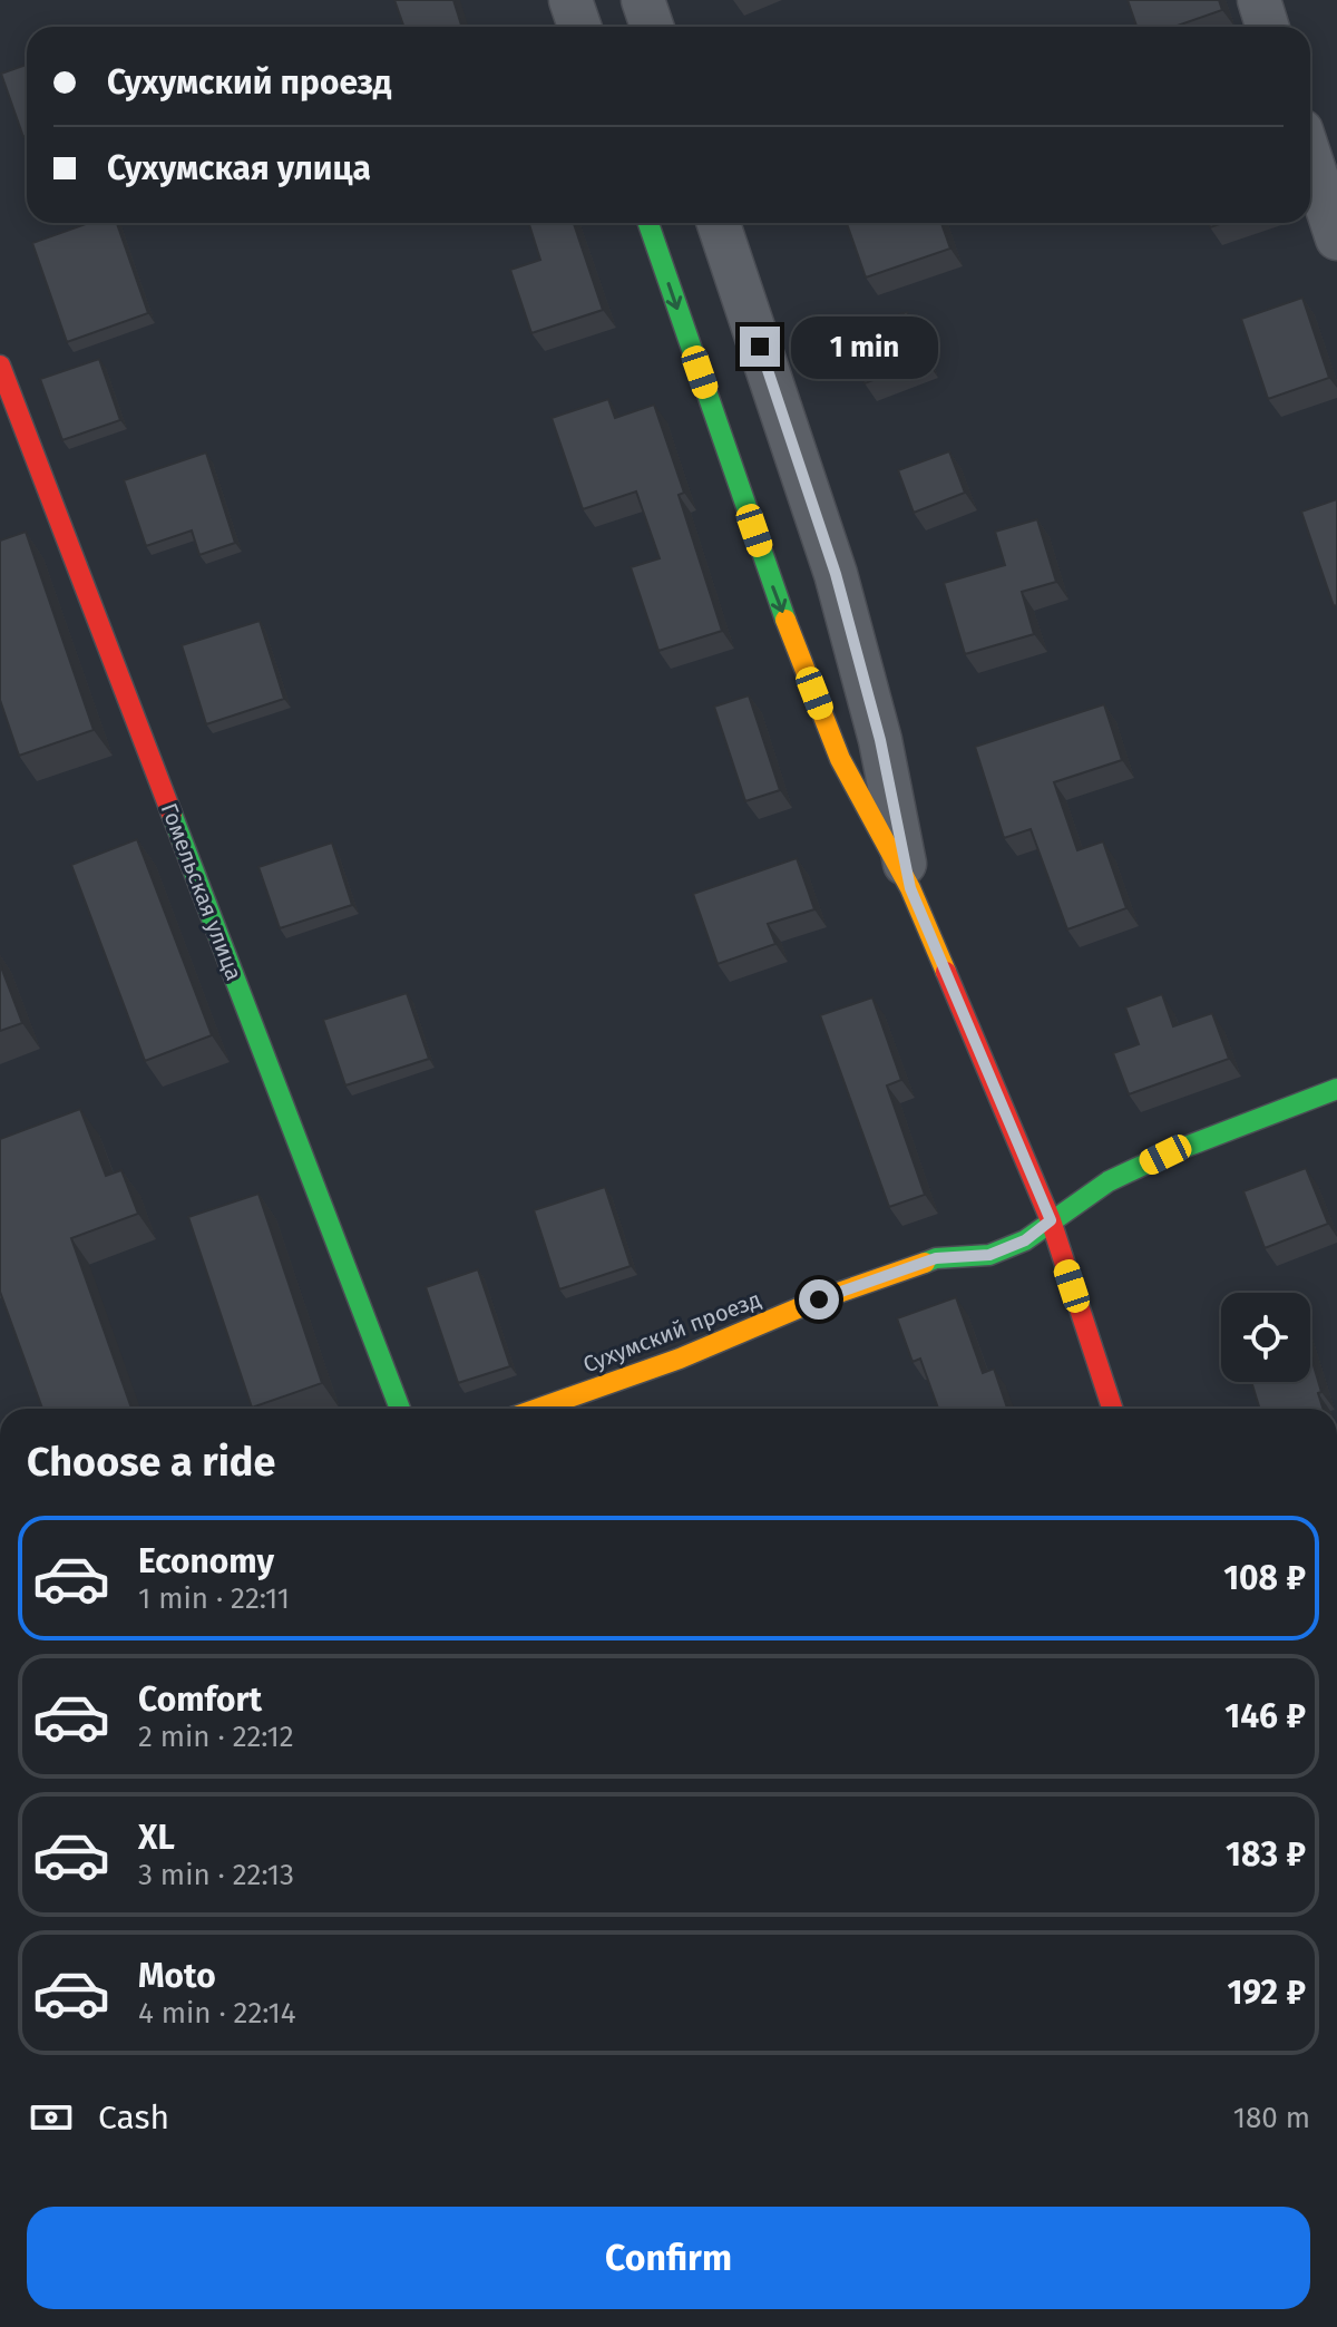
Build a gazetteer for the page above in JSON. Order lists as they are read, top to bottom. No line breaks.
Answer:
{"streets":{"street":["Гомельская улица","Сухумский проезд"]},"page":{"banner":["Сухумский проезд","Сухумская улица"],"bubble":"1 min","heading":"Choose a ride","list":[{"name":"Economy","note":"1 min · 22:11","value":"108 ₽"},{"name":"Comfort","note":"2 min · 22:12","value":"146 ₽"},{"name":"XL","note":"3 min · 22:13","value":"183 ₽"},{"name":"Moto","note":"4 min · 22:14","value":"192 ₽"}],"pay":["Cash","180 m"],"buttons":"Confirm"}}
